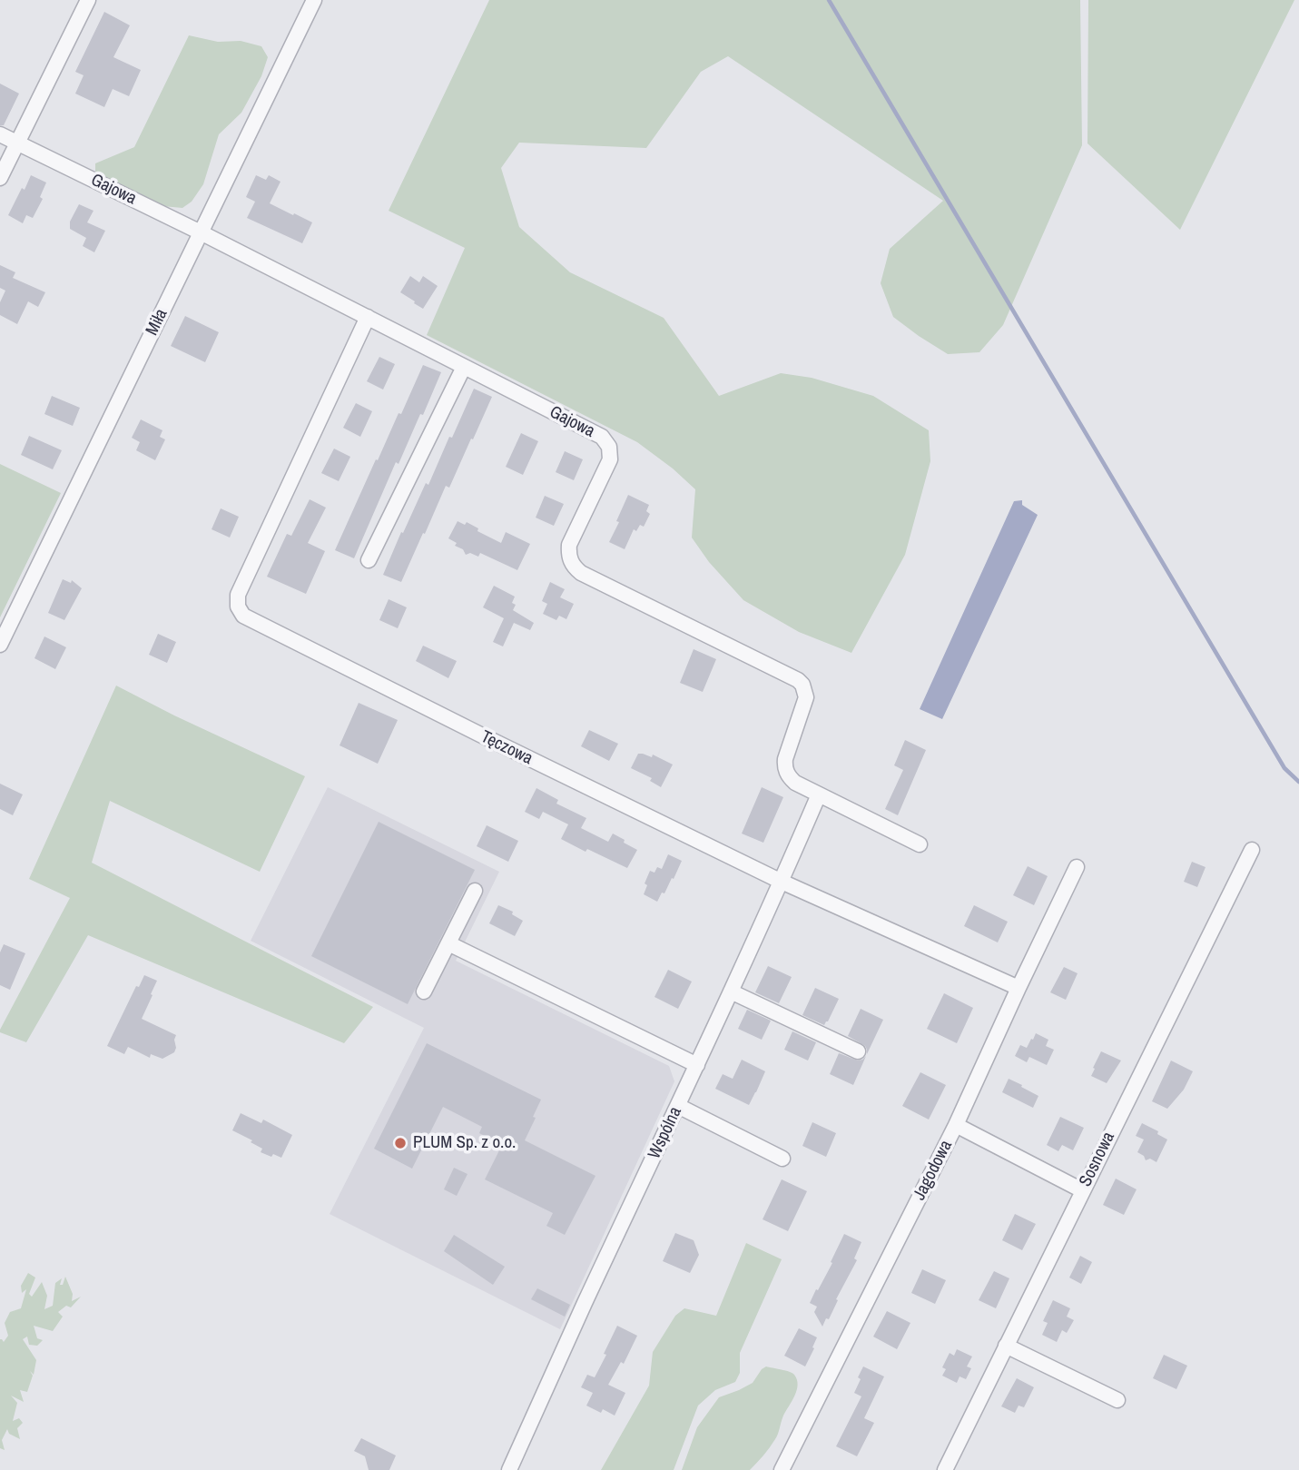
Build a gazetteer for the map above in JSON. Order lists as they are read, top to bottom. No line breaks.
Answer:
{"streets":{"street":["Gajowa","Miła","Tęczowa","Wspólna","Sosnowa","Jagodowa"]},"crossings":[["Gajowa","Miła"],["Gajowa","Tęczowa"],["Gajowa","Wspólna"],["Tęczowa","Wspólna"],["Tęczowa","Jagodowa"]],"places":["PLUM Sp. z o.o."]}
